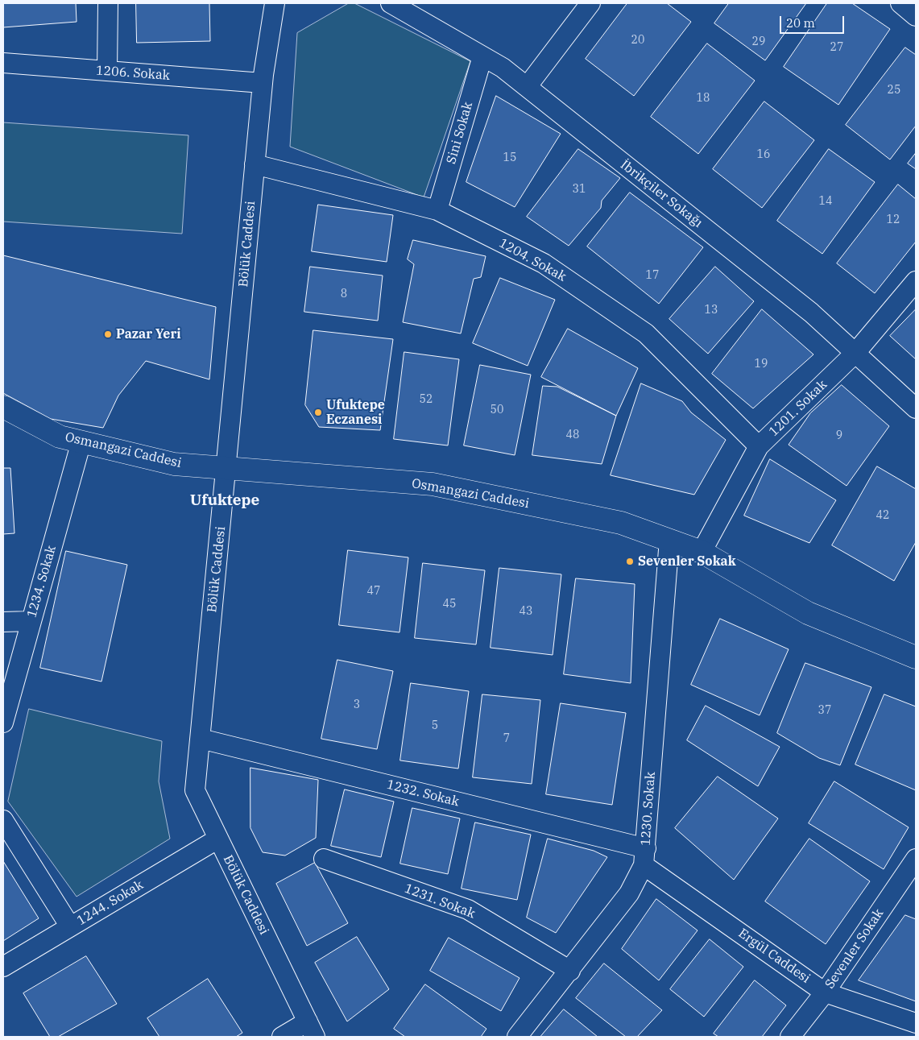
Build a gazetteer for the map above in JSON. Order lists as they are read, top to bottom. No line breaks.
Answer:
{"streets":{"main road":["Osmangazi Caddesi"],"street":["1206. Sokak","Sini Sokak","İbrikçiler Sokağı","Bölük Caddesi","1204. Sokak","1201. Sokak","1234. Sokak","1232. Sokak","1230. Sokak","1231. Sokak","1244. Sokak","Sevenler Sokak","Ergül Caddesi"]},"crossings":[["1206. Sokak","Bölük Caddesi"],["Sini Sokak","İbrikçiler Sokağı"],["Sini Sokak","1204. Sokak"],["İbrikçiler Sokağı","1201. Sokak"],["Bölük Caddesi","1204. Sokak"],["Bölük Caddesi","Osmangazi Caddesi"],["Bölük Caddesi","1232. Sokak"],["Bölük Caddesi","1244. Sokak"],["1204. Sokak","1201. Sokak"],["1201. Sokak","Osmangazi Caddesi"],["Osmangazi Caddesi","1234. Sokak"],["Osmangazi Caddesi","1230. Sokak"],["1232. Sokak","1230. Sokak"],["1232. Sokak","Ergül Caddesi"],["1230. Sokak","1231. Sokak"],["1230. Sokak","Ergül Caddesi"],["Sevenler Sokak","Ergül Caddesi"]],"districts":["Ufuktepe"],"places":["Pazar Yeri","Ufuktepe Eczanesi","Sevenler Sokak"],"house_numbers":["20","29","27","25","18","16","15","31","14","12","17","8","13","19","52","50","48","9","42","47","45","43","3","37","5","7"],"scale_bar":"20 m"}
